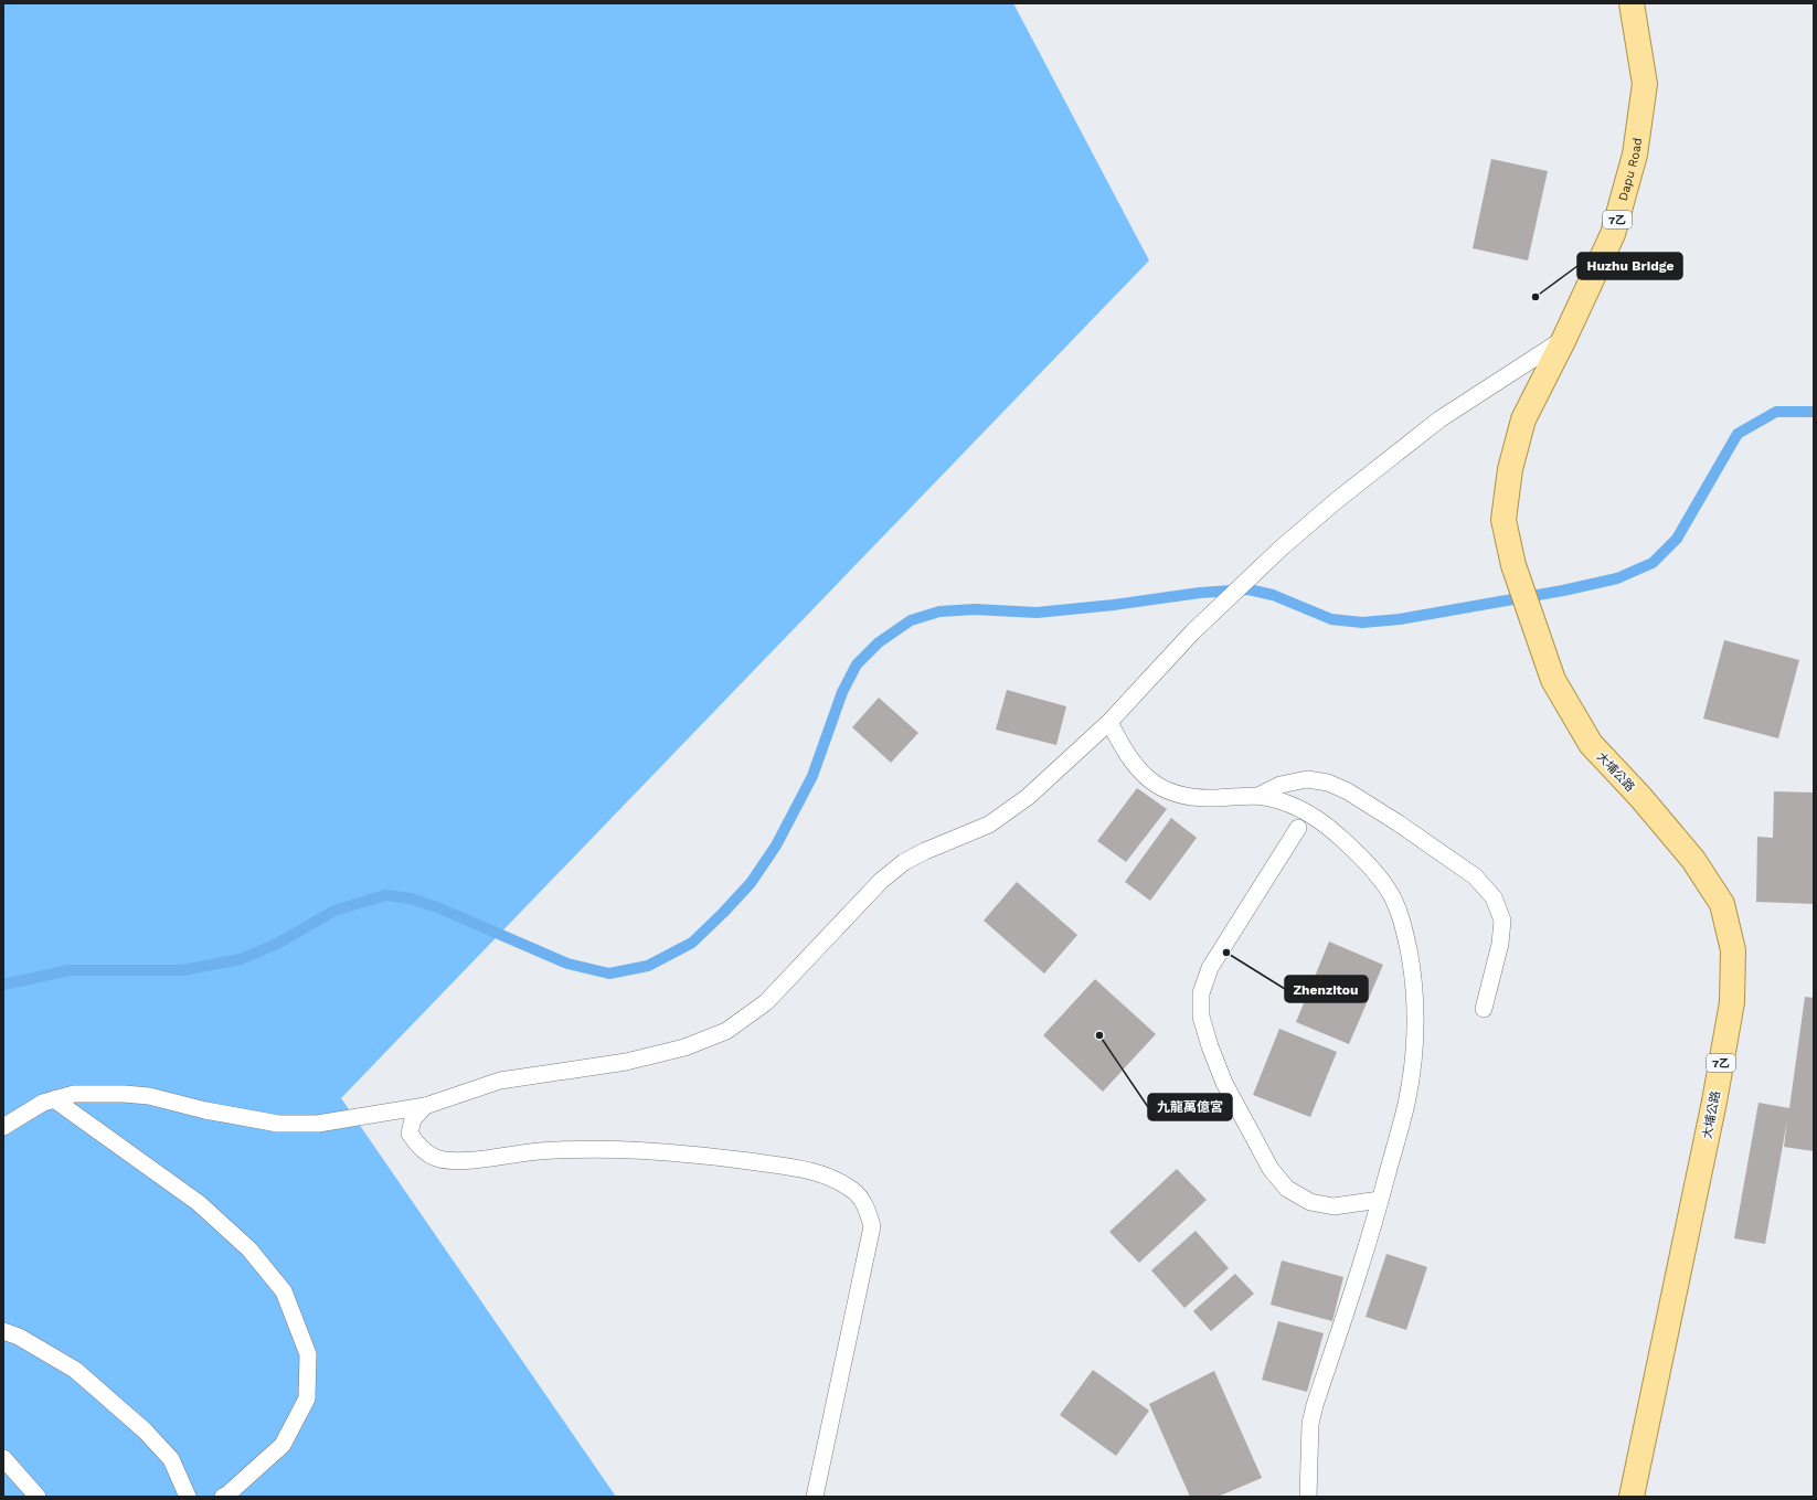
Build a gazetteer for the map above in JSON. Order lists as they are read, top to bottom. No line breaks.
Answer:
{"streets":{"main road":["Dapu Road","7乙","大埔公路"]},"crossings":[["Dapu Road","大埔公路"]],"places":["Huzhu Bridge","Zhenzitou","九龍萬億宮"]}
